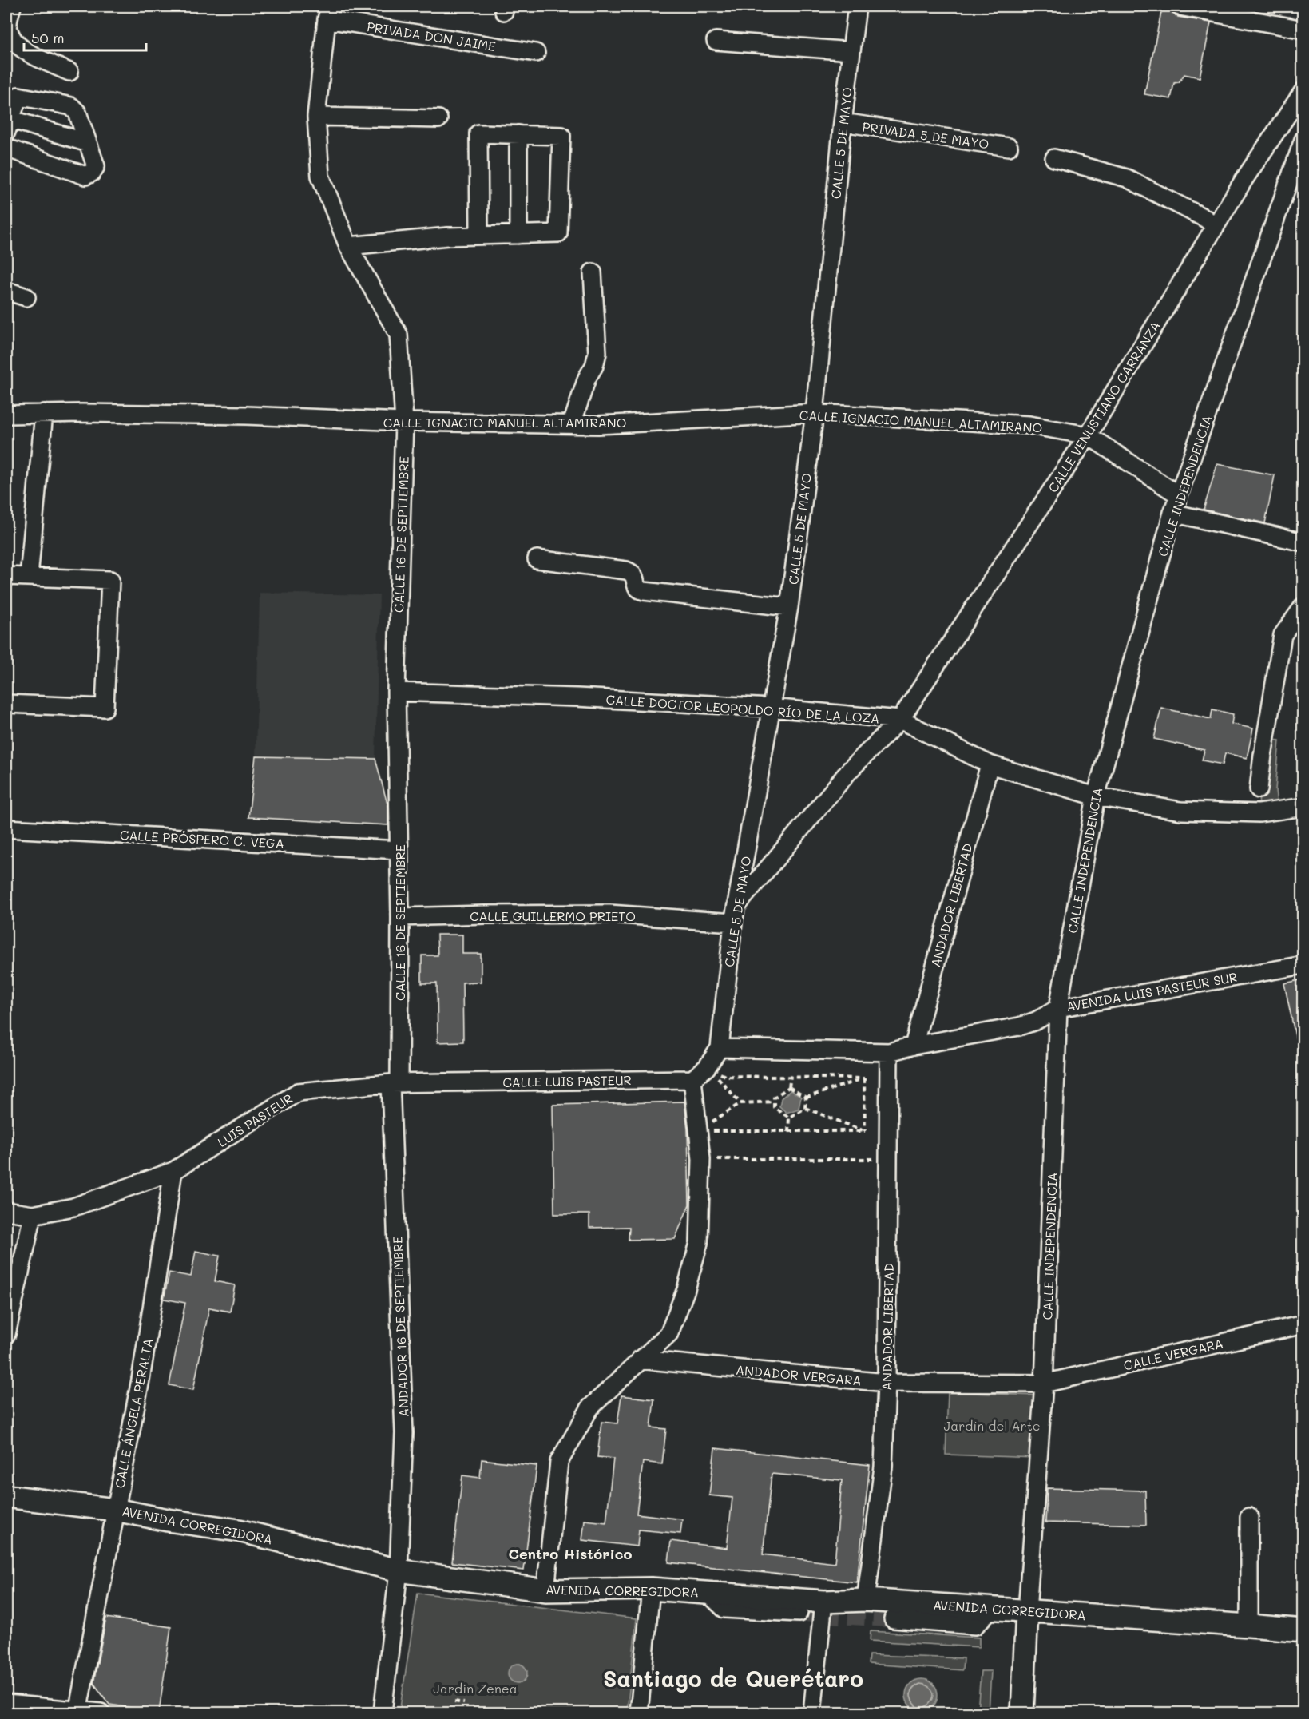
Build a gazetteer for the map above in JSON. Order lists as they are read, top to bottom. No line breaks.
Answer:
{"streets":{"main road":["AVENIDA CORREGIDORA"],"street":["PRIVADA DON JAIME","PRIVADA 5 DE MAYO","CALLE 5 DE MAYO","CALLE VENUSTIANO CARRANZA","CALLE IGNACIO MANUEL ALTAMIRANO","CALLE INDEPENDENCIA","CALLE 16 DE SEPTIEMBRE","CALLE DOCTOR LEOPOLDO RÍO DE LA LOZA","CALLE PRÓSPERO C. VEGA","ANDADOR LIBERTAD","CALLE GUILLERMO PRIETO","AVENIDA LUIS PASTEUR SUR","CALLE LUIS PASTEUR","LUIS PASTEUR","ANDADOR 16 DE SEPTIEMBRE","CALLE VERGARA","ANDADOR VERGARA","CALLE ÁNGELA PERALTA"]},"crossings":[["PRIVADA DON JAIME","CALLE 16 DE SEPTIEMBRE"],["PRIVADA 5 DE MAYO","CALLE 5 DE MAYO"],["CALLE 5 DE MAYO","CALLE VENUSTIANO CARRANZA"],["CALLE 5 DE MAYO","CALLE IGNACIO MANUEL ALTAMIRANO"],["CALLE 5 DE MAYO","CALLE DOCTOR LEOPOLDO RÍO DE LA LOZA"],["CALLE 5 DE MAYO","CALLE GUILLERMO PRIETO"],["CALLE 5 DE MAYO","AVENIDA LUIS PASTEUR SUR"],["CALLE VENUSTIANO CARRANZA","CALLE IGNACIO MANUEL ALTAMIRANO"],["CALLE VENUSTIANO CARRANZA","CALLE DOCTOR LEOPOLDO RÍO DE LA LOZA"],["CALLE VENUSTIANO CARRANZA","CALLE GUILLERMO PRIETO"],["CALLE IGNACIO MANUEL ALTAMIRANO","CALLE 16 DE SEPTIEMBRE"],["CALLE INDEPENDENCIA","CALLE DOCTOR LEOPOLDO RÍO DE LA LOZA"],["CALLE INDEPENDENCIA","AVENIDA LUIS PASTEUR SUR"],["CALLE INDEPENDENCIA","CALLE VERGARA"],["CALLE INDEPENDENCIA","ANDADOR VERGARA"],["CALLE INDEPENDENCIA","AVENIDA CORREGIDORA"],["CALLE 16 DE SEPTIEMBRE","CALLE DOCTOR LEOPOLDO RÍO DE LA LOZA"],["CALLE 16 DE SEPTIEMBRE","CALLE PRÓSPERO C. VEGA"],["CALLE 16 DE SEPTIEMBRE","CALLE GUILLERMO PRIETO"],["CALLE 16 DE SEPTIEMBRE","CALLE LUIS PASTEUR"],["CALLE 16 DE SEPTIEMBRE","LUIS PASTEUR"],["CALLE 16 DE SEPTIEMBRE","ANDADOR 16 DE SEPTIEMBRE"],["CALLE DOCTOR LEOPOLDO RÍO DE LA LOZA","ANDADOR LIBERTAD"],["ANDADOR LIBERTAD","AVENIDA LUIS PASTEUR SUR"],["ANDADOR LIBERTAD","ANDADOR VERGARA"],["ANDADOR LIBERTAD","AVENIDA CORREGIDORA"],["CALLE LUIS PASTEUR","LUIS PASTEUR"],["CALLE LUIS PASTEUR","ANDADOR 16 DE SEPTIEMBRE"],["LUIS PASTEUR","ANDADOR 16 DE SEPTIEMBRE"],["LUIS PASTEUR","CALLE ÁNGELA PERALTA"],["ANDADOR 16 DE SEPTIEMBRE","AVENIDA CORREGIDORA"],["CALLE VERGARA","ANDADOR VERGARA"],["CALLE ÁNGELA PERALTA","AVENIDA CORREGIDORA"]],"districts":["Centro Histórico","Santiago de Querétaro"],"parks":["Jardín del Arte","Jardín Zenea"],"scale_bar":"50 m"}
